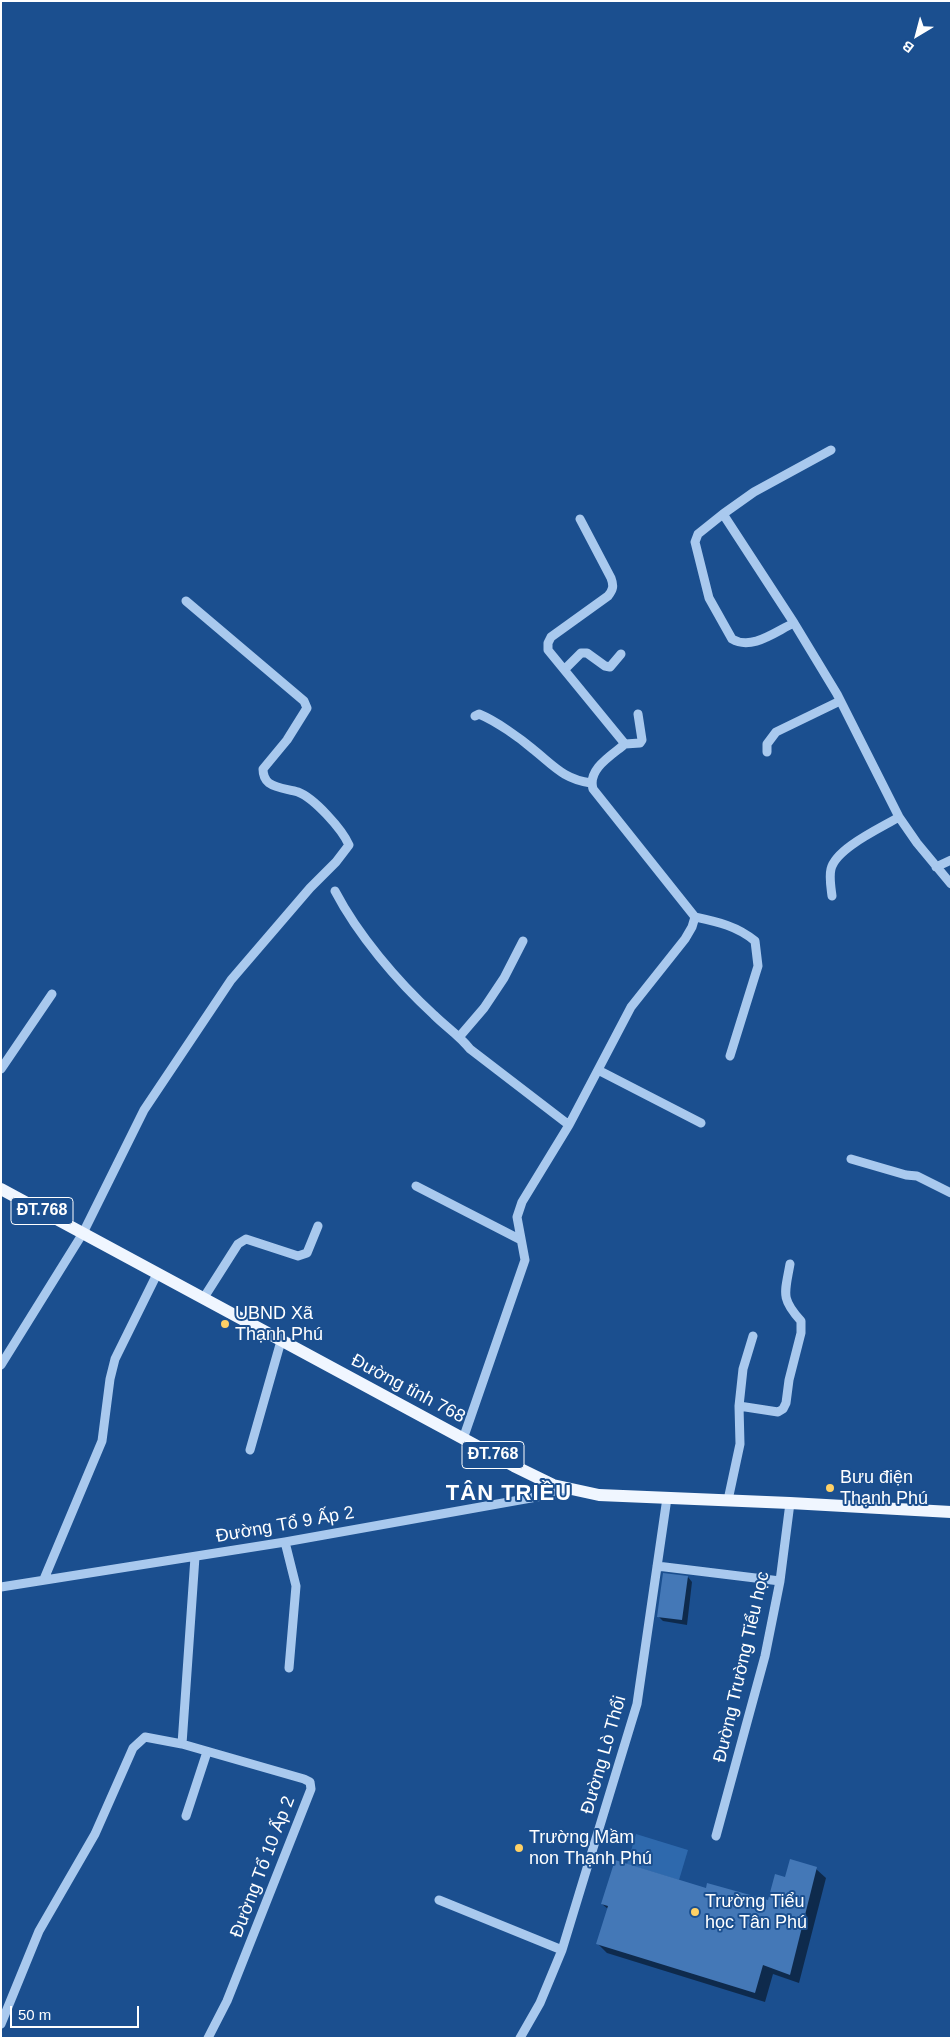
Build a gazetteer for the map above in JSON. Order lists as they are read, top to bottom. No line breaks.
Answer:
{"streets":{"main road":["ĐT.768","Đường tỉnh 768"],"street":["Đường Tổ 9 Ấp 2","Đường Trường Tiểu học","Đường Lò Thổi","Đường Tổ 10 Ấp 2"]},"crossings":[["Đường tỉnh 768","Đường Tổ 9 Ấp 2"],["Đường tỉnh 768","Đường Trường Tiểu học"],["Đường tỉnh 768","Đường Lò Thổi"]],"districts":["TÂN TRIỀU"],"places":["UBND Xã Thạnh Phú","Bưu điện Thạnh Phú","Trường Mầm non Thạnh Phú","Trường Tiểu học Tân Phú"],"scale_bar":"50 m","north":"bottom left"}
